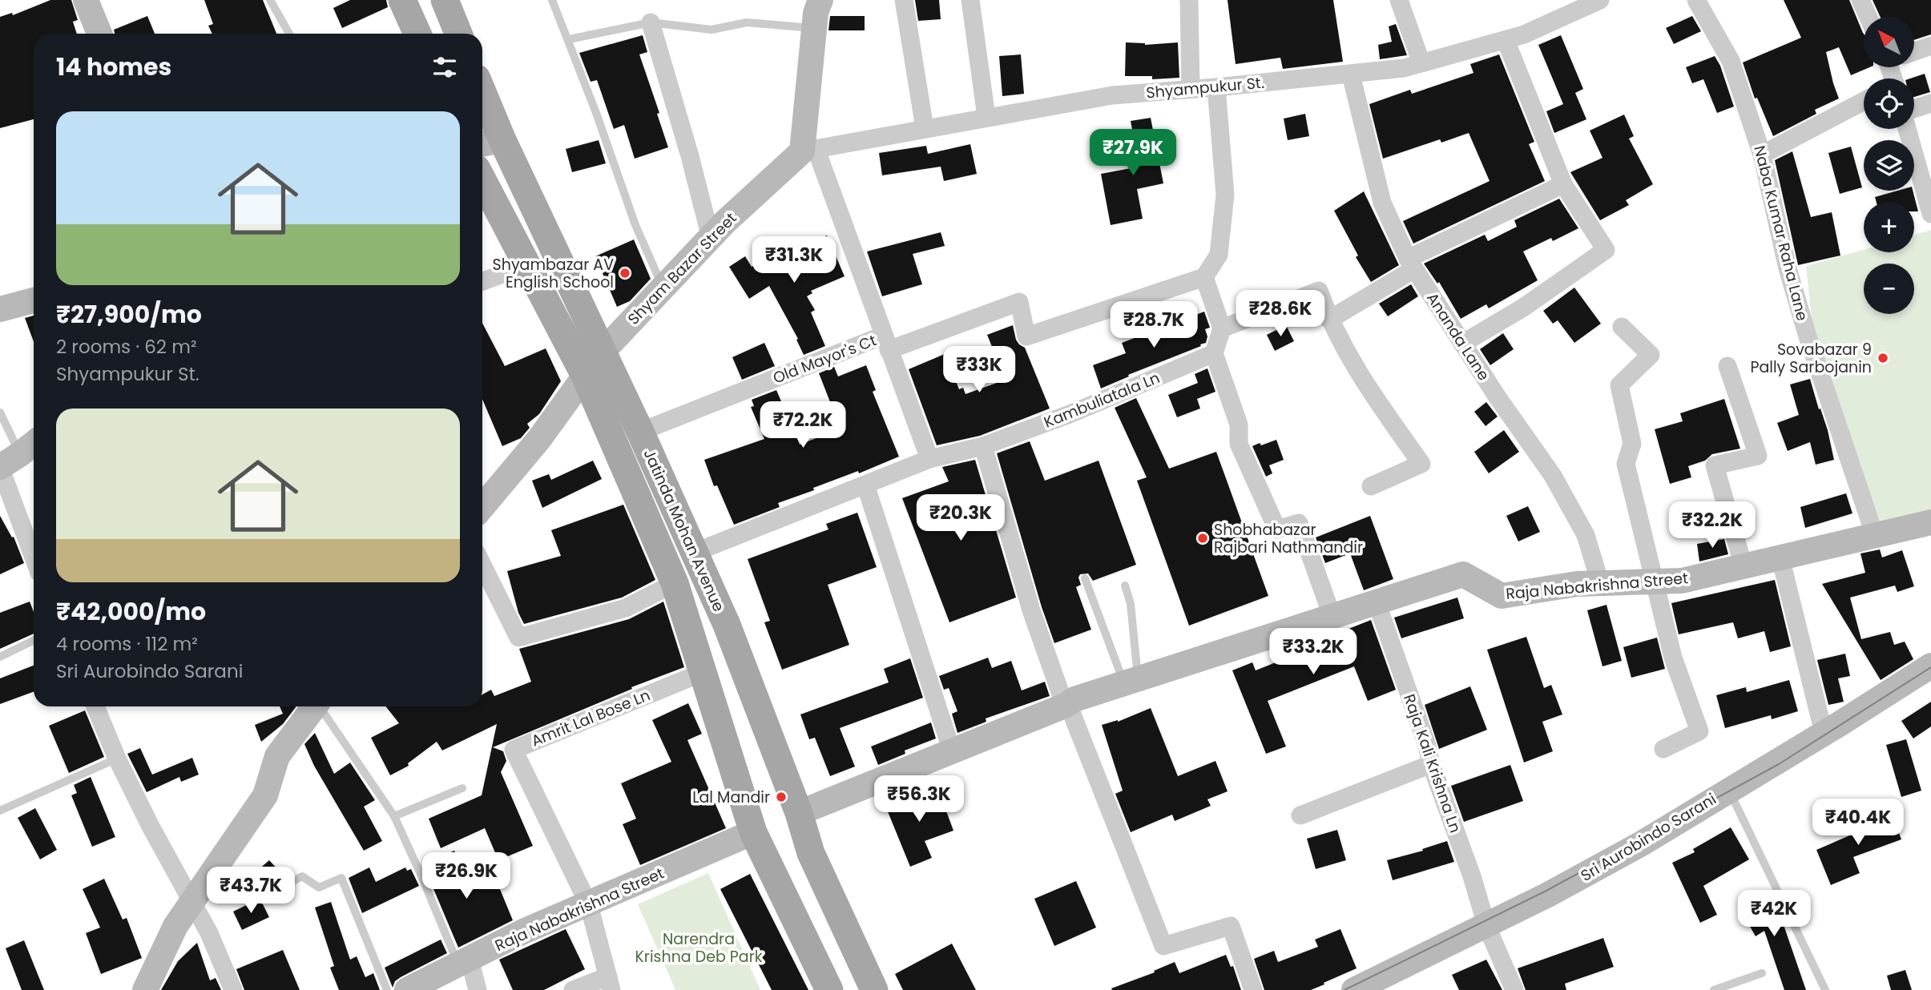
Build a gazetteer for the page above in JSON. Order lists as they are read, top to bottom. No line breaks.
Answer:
{"streets":{"main road":["Jatinda Mohan Avenue"],"street":["Shyampukur St.","Naba Kumar Raha Lane","Shyam Bazar Street","Ananda Lane","Old Mayor's Ct","Kambuliatala Ln","Raja Nabakrishna Street","Amrit Lal Bose Ln","Raja Kali Krishna Ln","Sri Aurobindo Sarani"]},"crossings":[["Shyampukur St.","Shyam Bazar Street"],["Shyampukur St.","Ananda Lane"],["Naba Kumar Raha Lane","Raja Nabakrishna Street"],["Shyam Bazar Street","Jatinda Mohan Avenue"],["Ananda Lane","Raja Nabakrishna Street"],["Old Mayor's Ct","Jatinda Mohan Avenue"],["Kambuliatala Ln","Jatinda Mohan Avenue"],["Jatinda Mohan Avenue","Raja Nabakrishna Street"],["Raja Nabakrishna Street","Amrit Lal Bose Ln"],["Raja Nabakrishna Street","Raja Kali Krishna Ln"],["Raja Kali Krishna Ln","Sri Aurobindo Sarani"]],"parks":["Narendra Krishna Deb Park"],"places":["Shyambazar AV English School","Sovabazar 9 Pally Sarbojanin","Shobhabazar Rajbari Nathmandir","Lal Mandir"],"north":"top left","page":{"map_buttons":["+","−"],"heading":"14 homes","list":[{"name":"₹27,900/mo","note":"2 rooms · 62 m² · Shyampukur St."},{"name":"₹42,000/mo","note":"4 rooms · 112 m² · Sri Aurobindo Sarani"}],"price":["₹27.9K","₹31.3K","₹28.6K","₹28.7K","₹33K","₹72.2K","₹20.3K","₹32.2K","₹33.2K","₹56.3K","₹40.4K","₹26.9K","₹43.7K","₹42K"]}}
